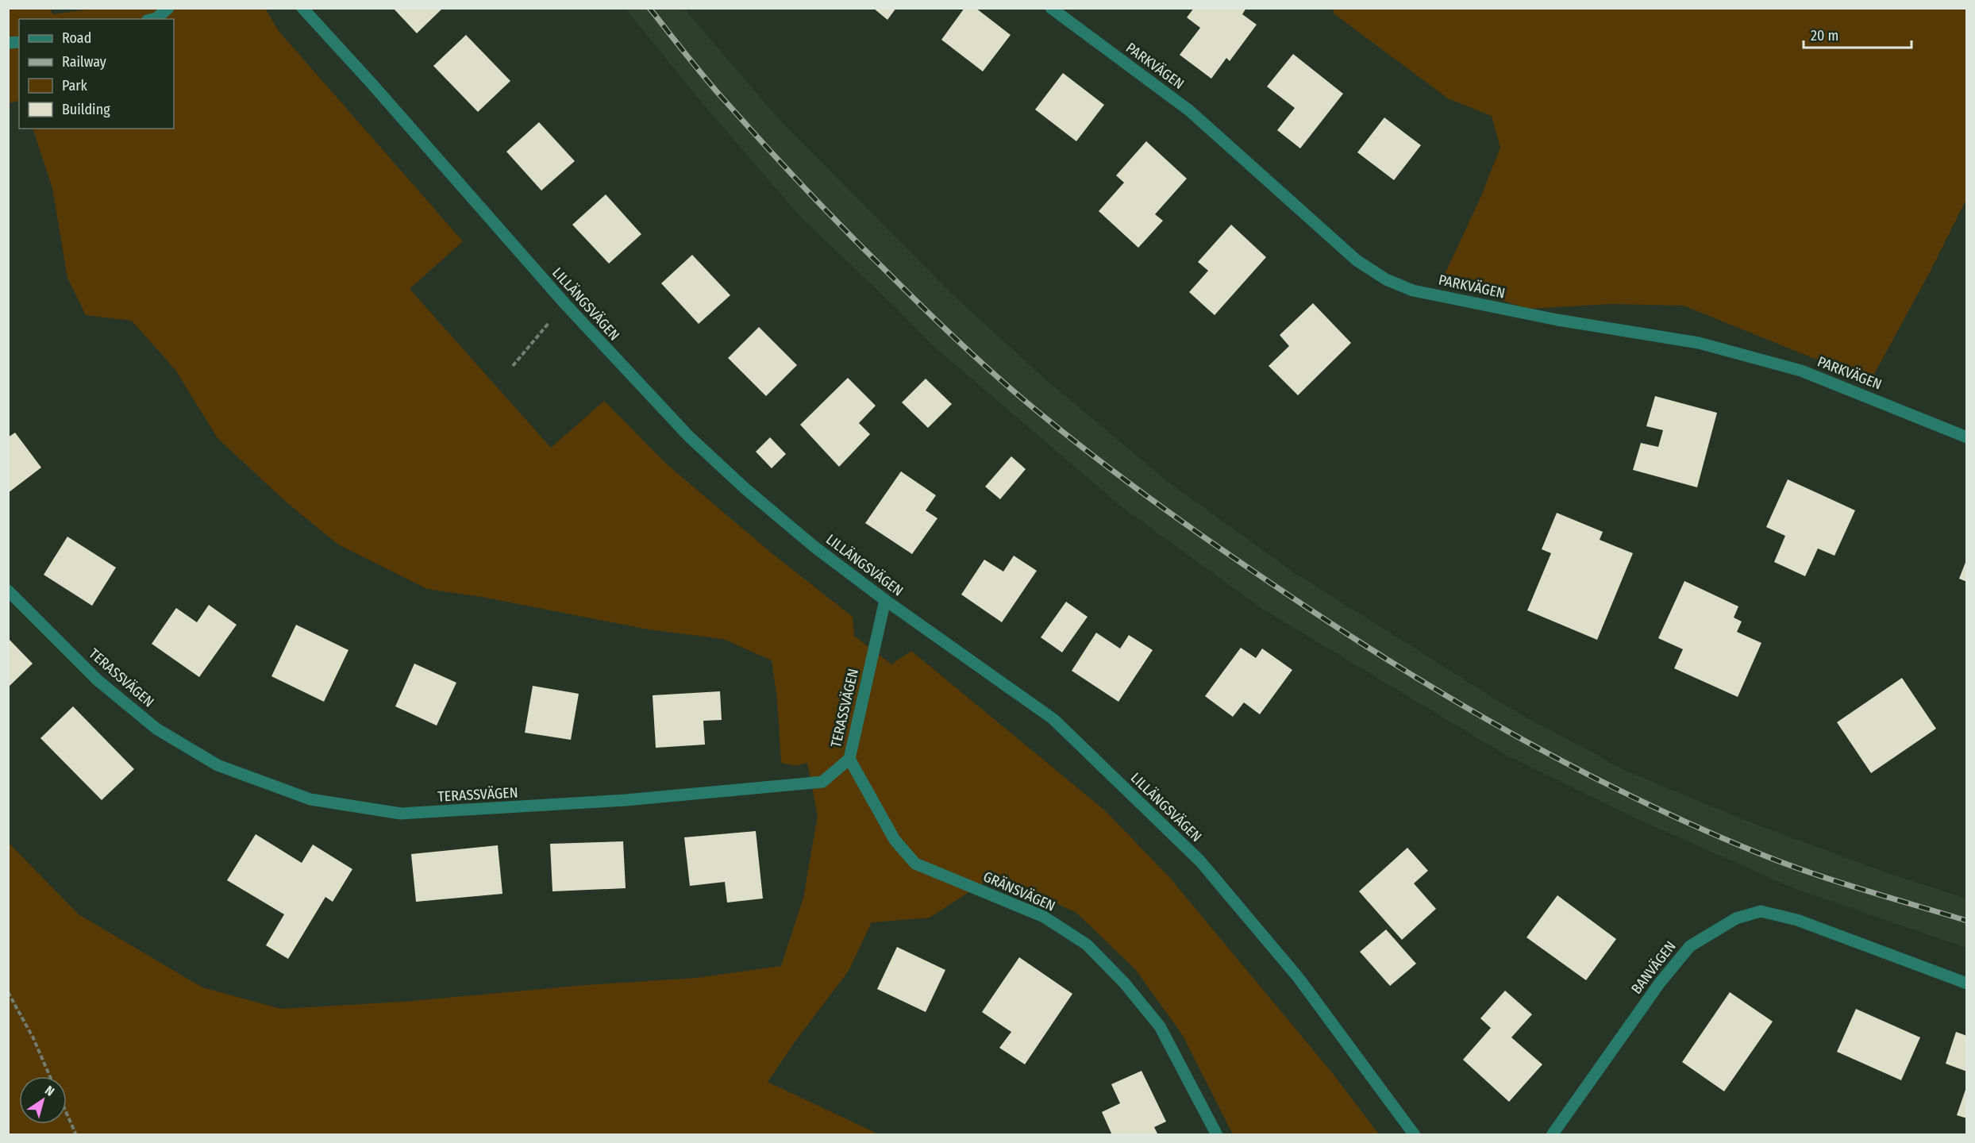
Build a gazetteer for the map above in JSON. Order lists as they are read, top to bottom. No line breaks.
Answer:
{"streets":{"street":["PARKVÄGEN","LILLÄNGSVÄGEN","TERASSVÄGEN","GRÄNSVÄGEN","BANVÄGEN"]},"crossings":[["LILLÄNGSVÄGEN","TERASSVÄGEN"],["TERASSVÄGEN","GRÄNSVÄGEN"]],"legend":["Road","Railway","Park","Building"],"scale_bar":"20 m","north":"top right"}
